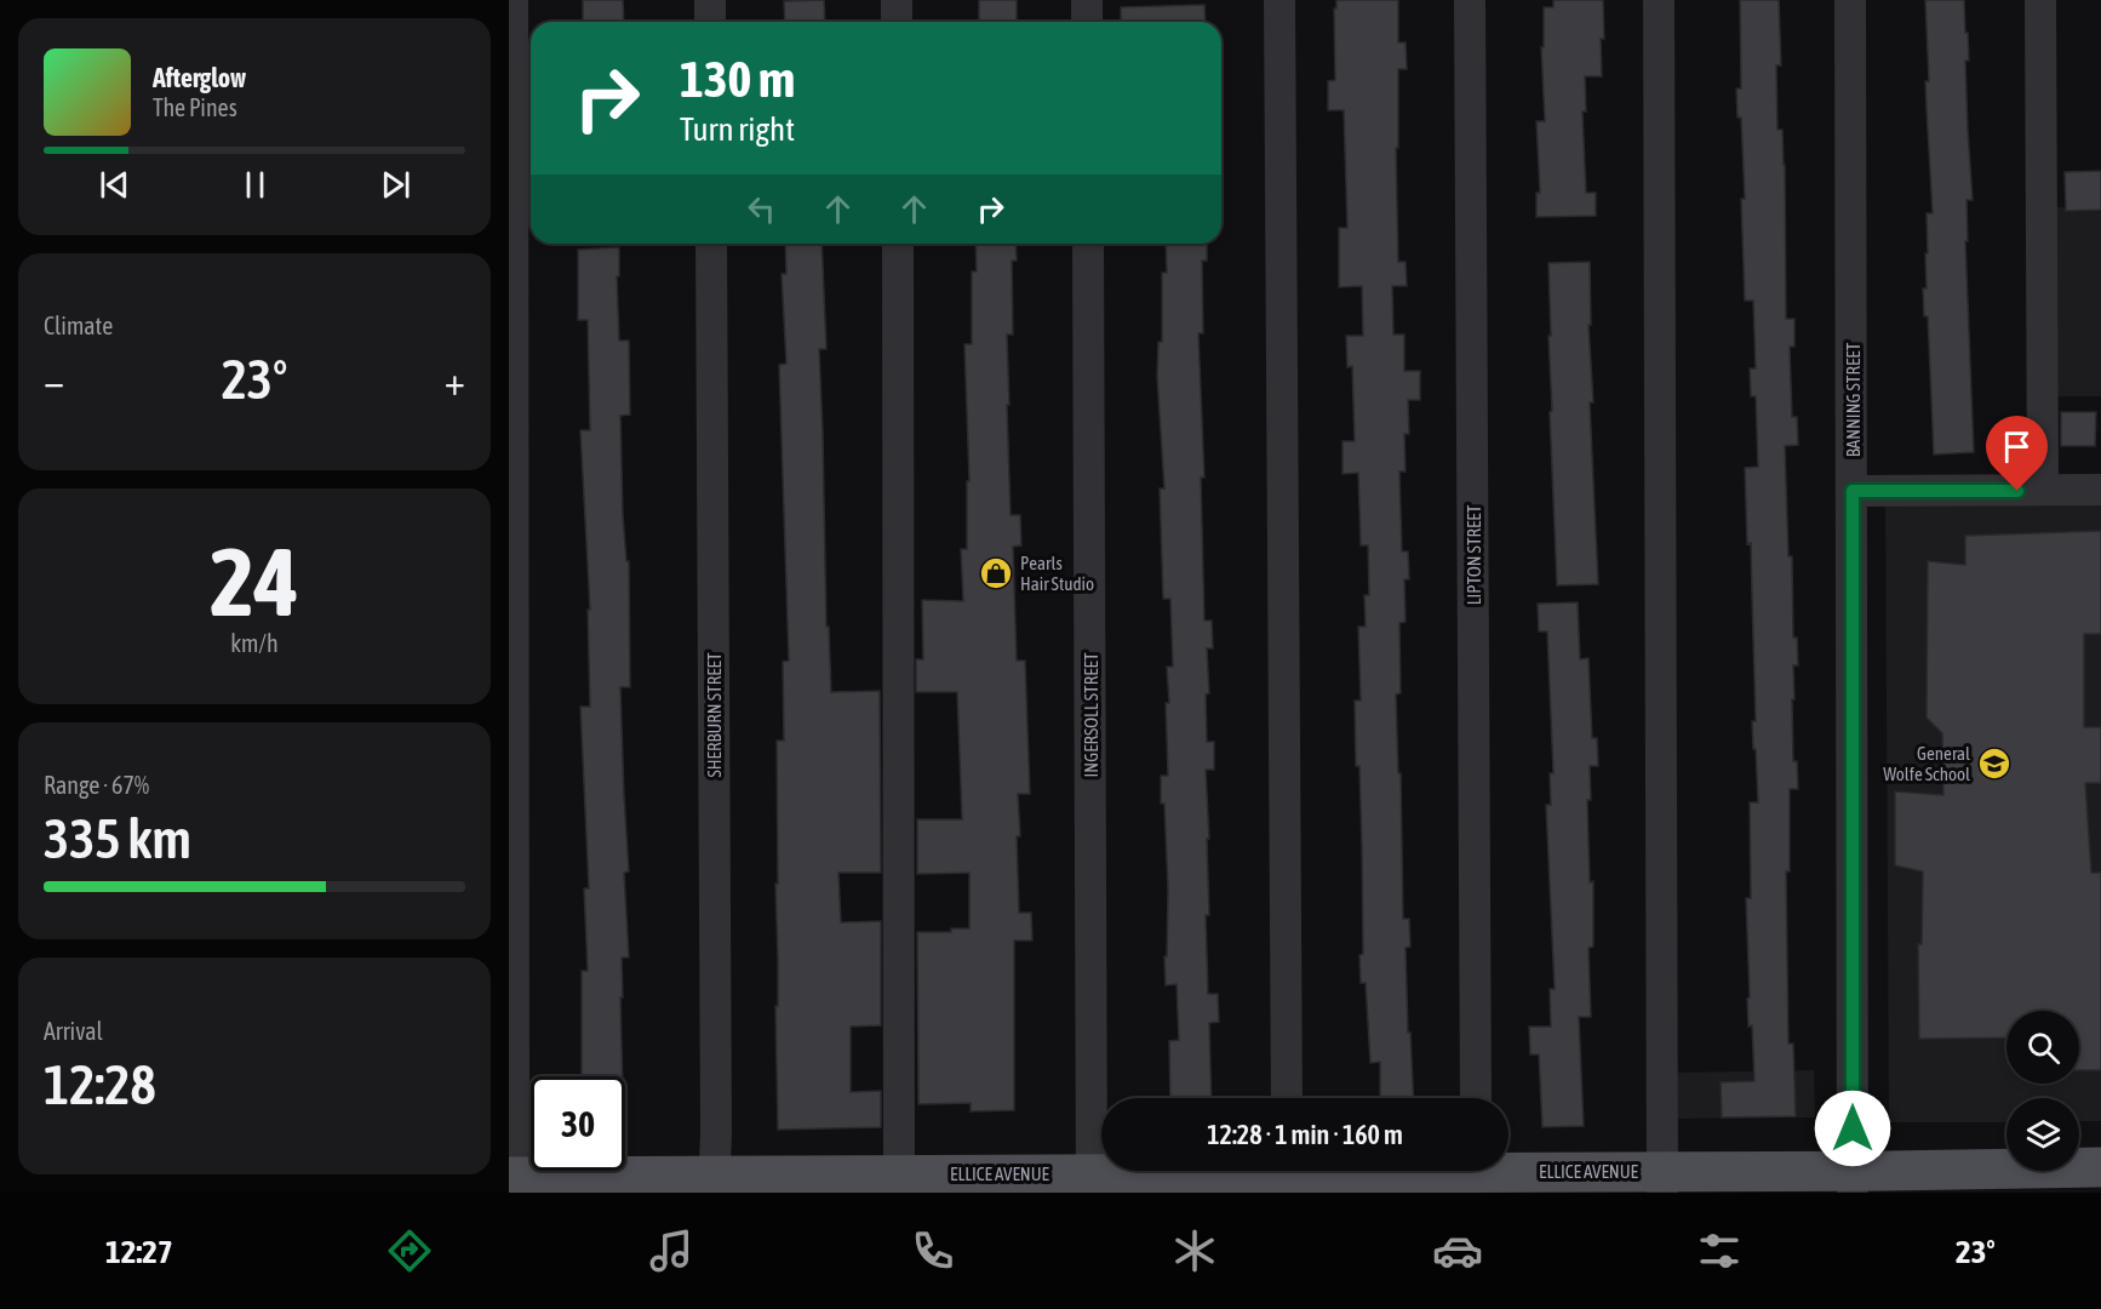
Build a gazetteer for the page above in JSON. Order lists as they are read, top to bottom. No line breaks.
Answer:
{"streets":{"main road":["ELLICE AVENUE"],"street":["BANNING STREET","LIPTON STREET","SHERBURN STREET","INGERSOLL STREET"]},"crossings":[["BANNING STREET","ELLICE AVENUE"],["SHERBURN STREET","ELLICE AVENUE"],["INGERSOLL STREET","ELLICE AVENUE"]],"places":{"shop":["Pearls Hair Studio"],"school or university":["General Wolfe School"]},"page":{"turn":["130 m","Turn right"],"song":["Afterglow","The Pines"],"tile":["Climate",["24","km/h"],["Range · 67%","335 km"],["Arrival","12:28"]],"heat":["−","23°","+"],"limit":"30","trip":"12:28 · 1 min · 160 m","tabs":["12:27","23°"]}}
